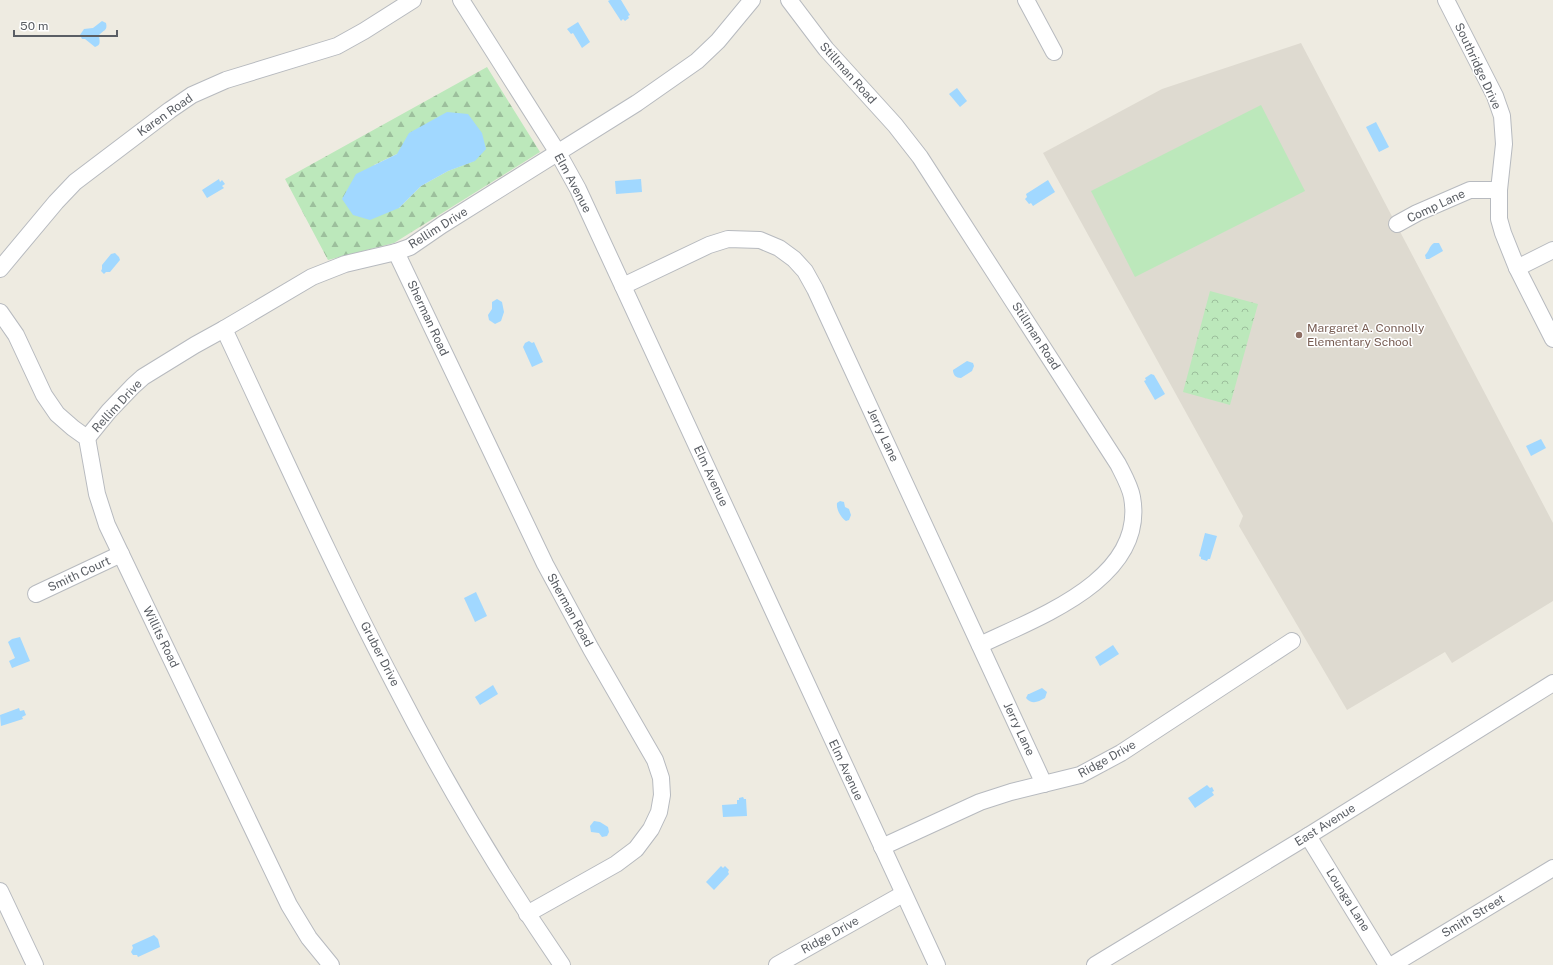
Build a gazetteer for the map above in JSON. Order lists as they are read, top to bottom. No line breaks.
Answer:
{"streets":{"street":["Southridge Drive","Stillman Road","Karen Road","Elm Avenue","Comp Lane","Rellim Drive","Sherman Road","Jerry Lane","Smith Court","Willits Road","Gruber Drive","Ridge Drive","East Avenue","Lounga Lane","Smith Street"]},"crossings":[["Southridge Drive","Comp Lane"],["Stillman Road","Jerry Lane"],["Elm Avenue","Rellim Drive"],["Elm Avenue","Jerry Lane"],["Elm Avenue","Ridge Drive"],["Rellim Drive","Sherman Road"],["Rellim Drive","Willits Road"],["Rellim Drive","Gruber Drive"],["Sherman Road","Gruber Drive"],["Jerry Lane","Ridge Drive"],["Smith Court","Willits Road"],["East Avenue","Lounga Lane"]],"places":["Margaret A. Connolly Elementary School"],"scale_bar":"50 m"}
